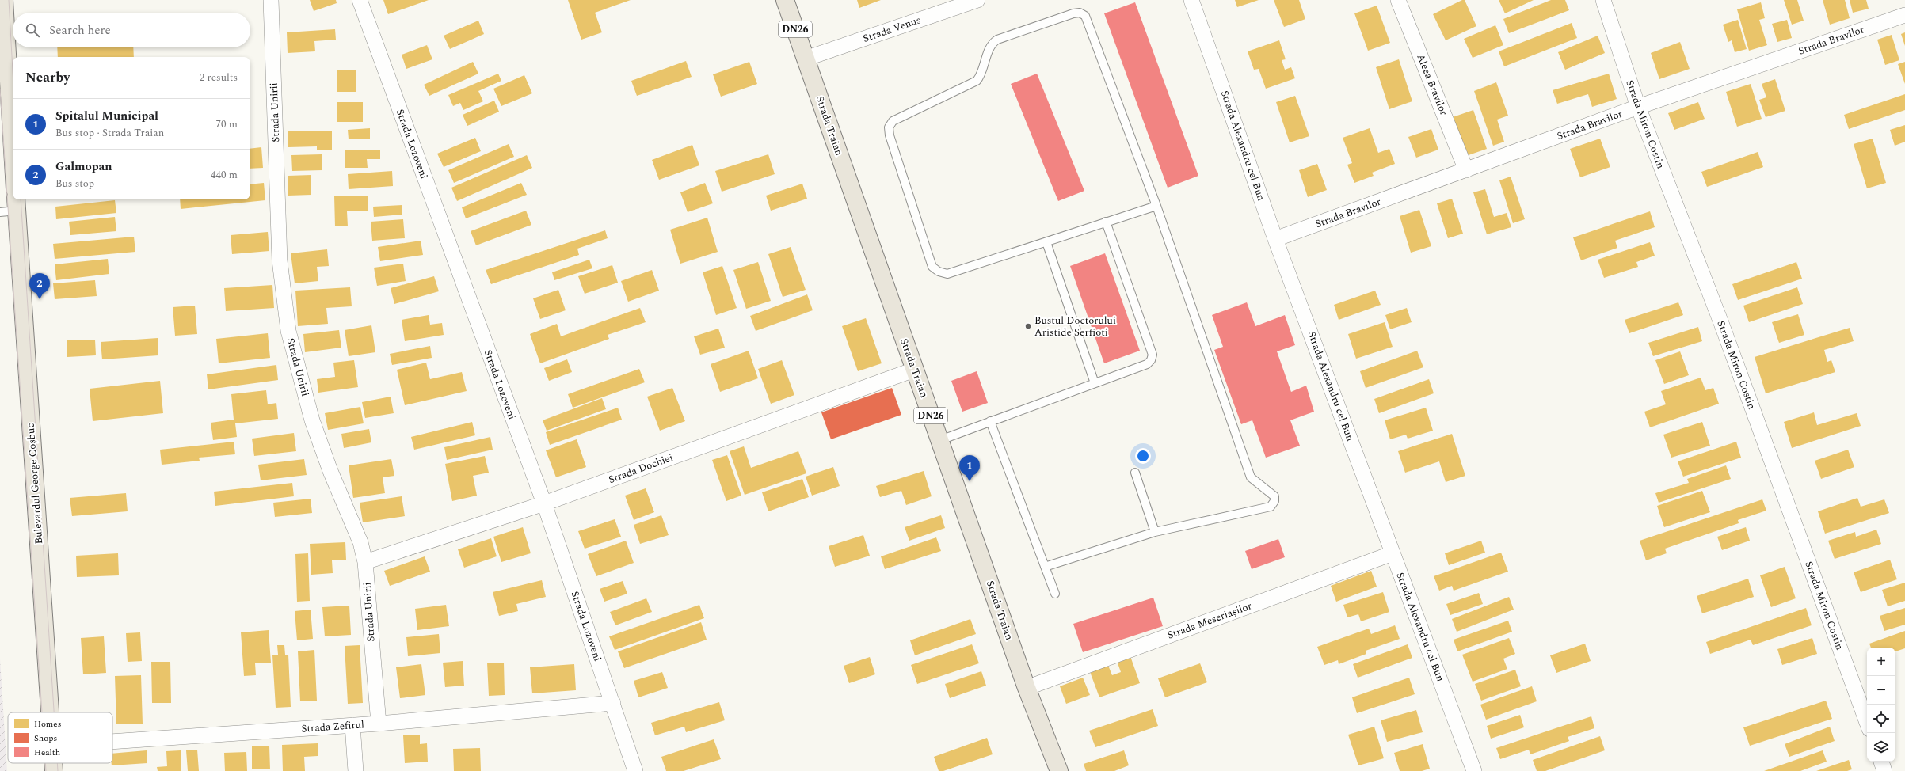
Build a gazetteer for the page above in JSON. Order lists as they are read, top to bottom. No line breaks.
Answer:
{"streets":{"main road":["DN26","Strada Traian","Bulevardul George Coșbuc"],"street":["Strada Venus","Strada Bravilor","Aleea Bravilor","Strada Unirii","Strada Miron Costin","Strada Lozoveni","Strada Alexandru cel Bun","Strada Dochiei","Strada Meseriașilor","Strada Zefirul"]},"crossings":[["Strada Venus","Strada Traian"],["Strada Bravilor","Aleea Bravilor"],["Strada Bravilor","Strada Miron Costin"],["Strada Bravilor","Strada Alexandru cel Bun"],["Strada Unirii","Strada Dochiei"],["Strada Unirii","Strada Zefirul"],["Strada Traian","Strada Dochiei"],["Strada Traian","Strada Meseriașilor"],["Strada Lozoveni","Strada Dochiei"],["Strada Lozoveni","Strada Zefirul"],["Strada Alexandru cel Bun","Strada Meseriașilor"]],"places":["Bustul Doctorului Aristide Serfioti"],"legend":["Homes","Shops","Health"],"page":{"search":"Search here","heading":["Nearby","2 results"],"list":[{"mark":"1","name":"Spitalul Municipal","note":"Bus stop · Strada Traian","value":"70 m"},{"mark":"2","name":"Galmopan","note":"Bus stop","value":"440 m"}],"pins":["2","1"],"map_buttons":["+","−"]}}
